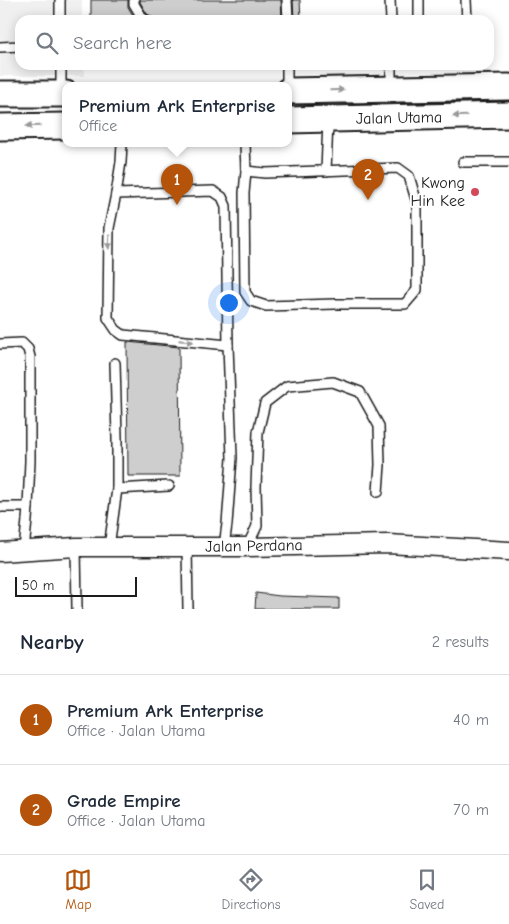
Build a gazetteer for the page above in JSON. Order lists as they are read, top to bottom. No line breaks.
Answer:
{"streets":{"main road":["Jalan Utama"],"street":["Jalan Perdana"]},"places":["Kwong Hin Kee"],"scale_bar":"50 m","page":{"search":"Search here","popup":["Premium Ark Enterprise","Office"],"pins":["2","1"],"scale":"50 m","heading":["Nearby","2 results"],"list":[{"mark":"1","name":"Premium Ark Enterprise","note":"Office · Jalan Utama","value":"40 m"},{"mark":"2","name":"Grade Empire","note":"Office · Jalan Utama","value":"70 m"}],"nav":["Map","Directions","Saved"]}}
